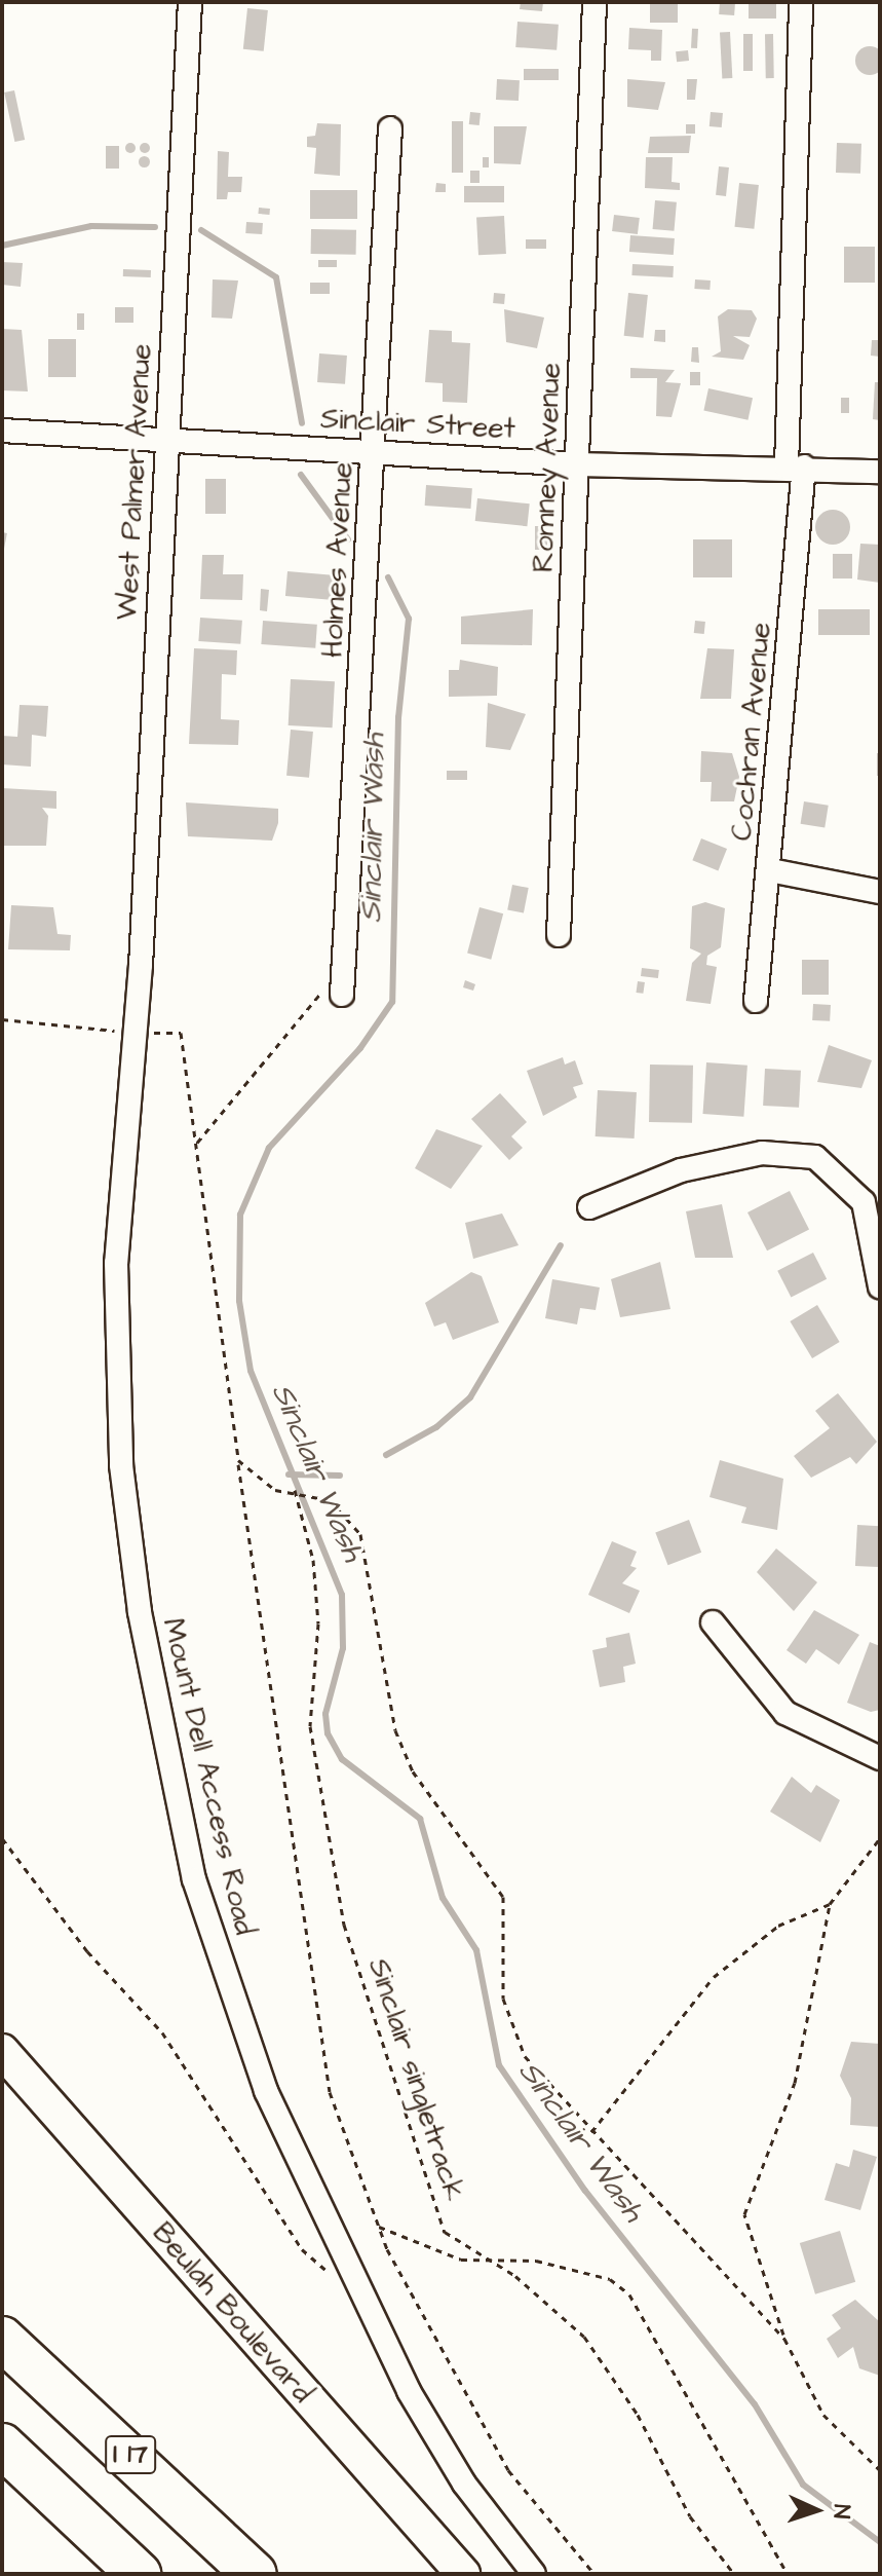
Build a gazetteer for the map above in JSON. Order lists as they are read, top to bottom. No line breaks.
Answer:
{"streets":{"highway":["I 17"],"main road":["Beulah Boulevard"],"street":["Sinclair Street","Romney Avenue","West Palmer Avenue","Holmes Avenue","Cochran Avenue","Mount Dell Access Road"],"path":["Sinclair singletrack"]},"crossings":[["Sinclair Street","Romney Avenue"],["Sinclair Street","West Palmer Avenue"],["Sinclair Street","Holmes Avenue"],["Sinclair Street","Cochran Avenue"],["West Palmer Avenue","Mount Dell Access Road"]],"water":["Sinclair Wash"],"north":"right"}
